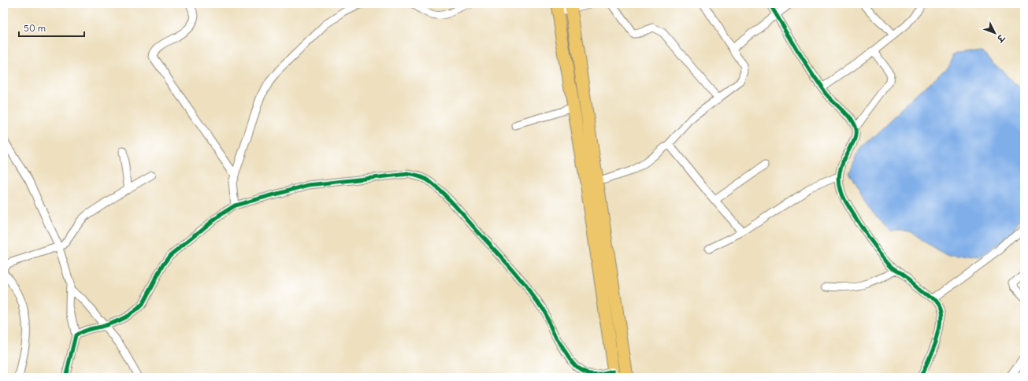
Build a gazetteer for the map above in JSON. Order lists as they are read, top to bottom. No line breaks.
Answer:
{"scale_bar":"50 m","north":"bottom right"}
